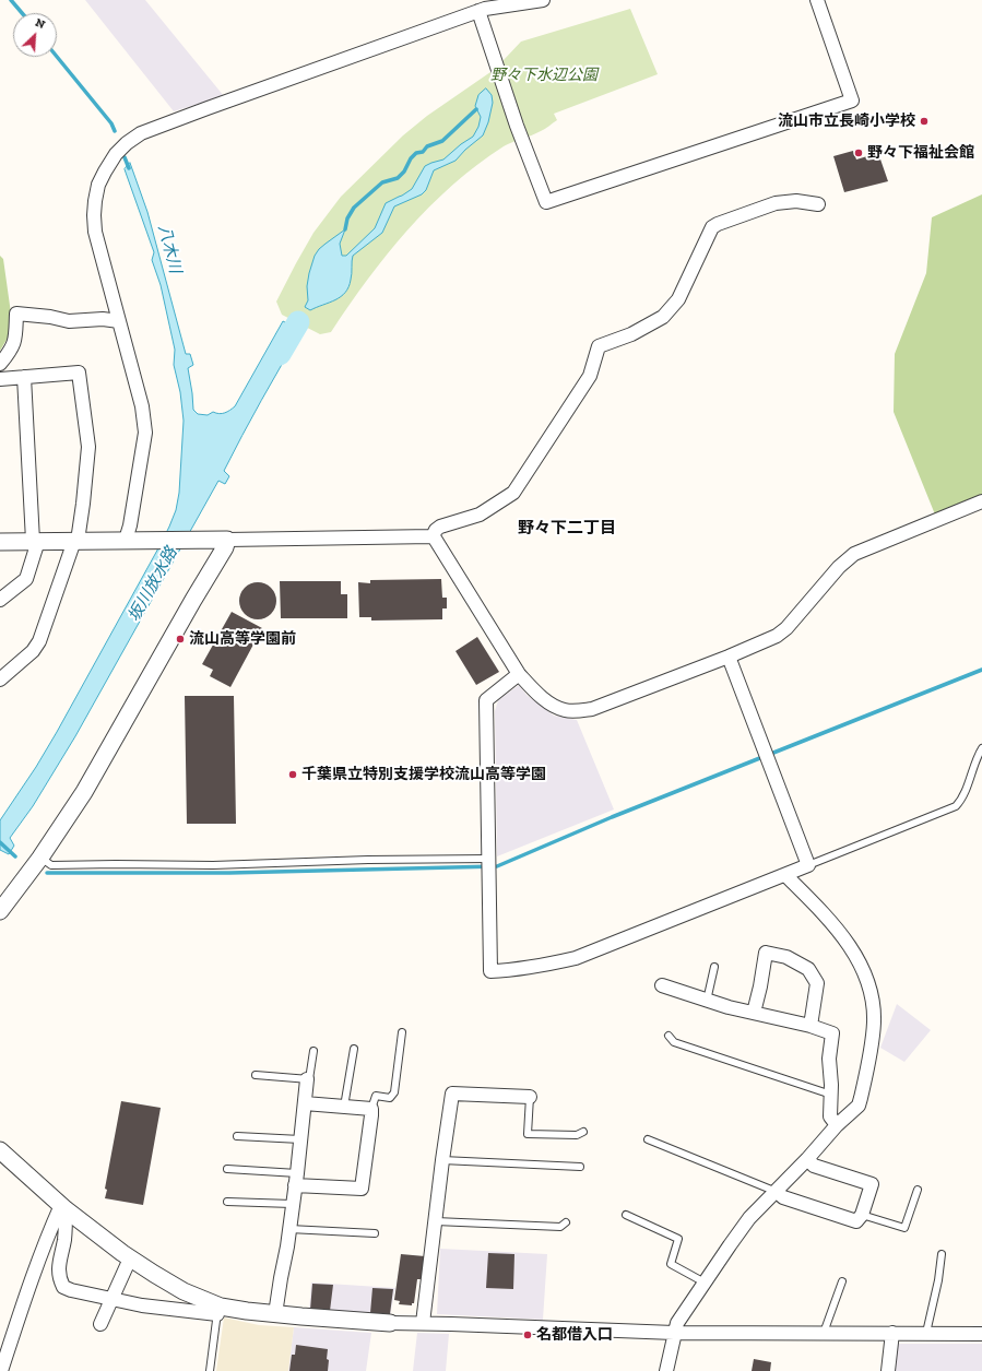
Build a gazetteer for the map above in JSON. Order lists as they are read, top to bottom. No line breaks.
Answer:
{"districts":["野々下二丁目"],"water":["八木川","坂川放水路"],"parks":["野々下水辺公園"],"places":["流山市立長崎小学校","野々下福祉会館","流山高等学園前","千葉県立特別支援学校流山高等学園","名都借入口"],"north":"top right"}
